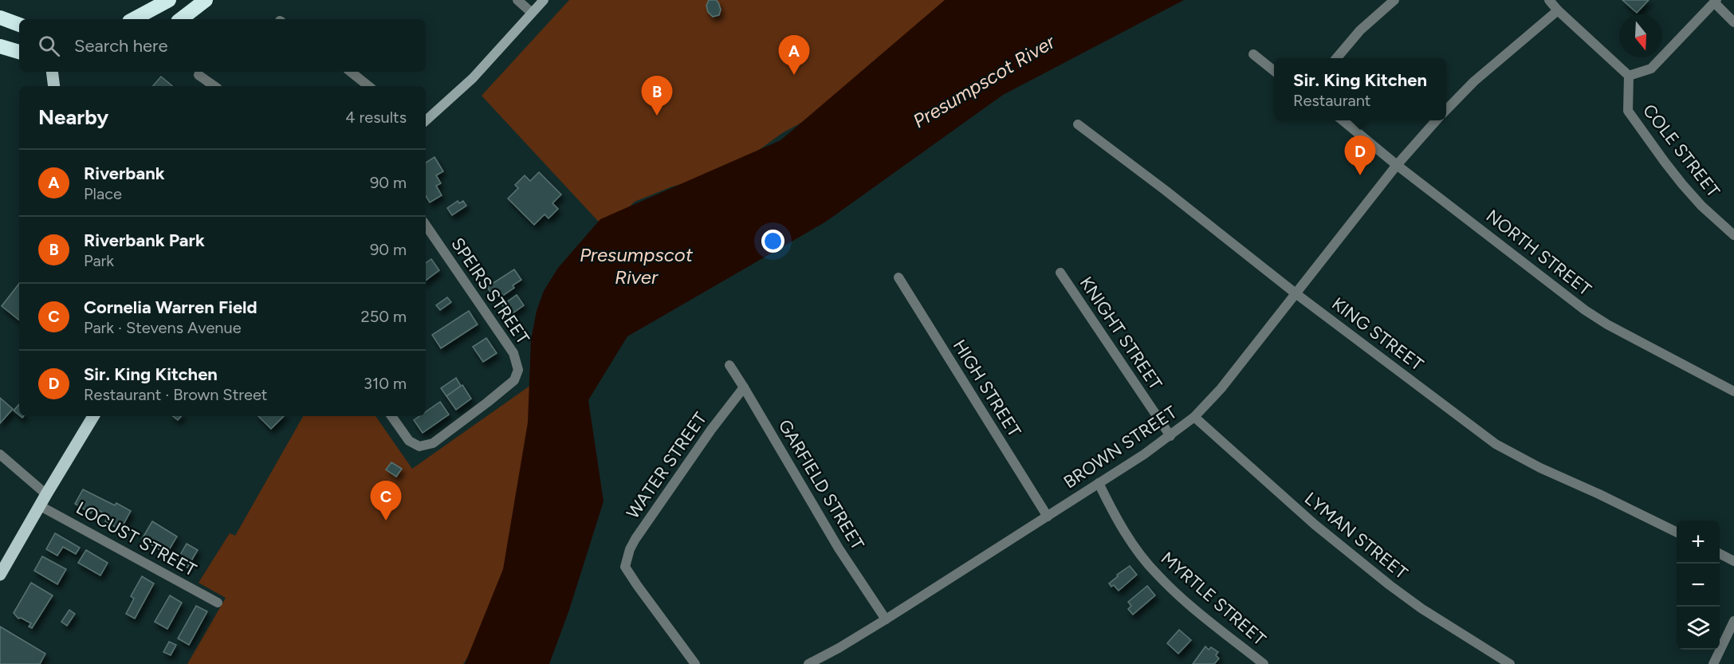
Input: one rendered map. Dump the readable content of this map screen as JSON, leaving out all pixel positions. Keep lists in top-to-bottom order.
{
  "streets": {
    "street": [
      "COLE STREET",
      "NORTH STREET",
      "SPEIRS STREET",
      "KNIGHT STREET",
      "KING STREET",
      "HIGH STREET",
      "BROWN STREET",
      "WATER STREET",
      "GARFIELD STREET",
      "LYMAN STREET",
      "LOCUST STREET",
      "MYRTLE STREET"
    ]
  },
  "crossings": [
    ["NORTH STREET", "BROWN STREET"],
    ["KNIGHT STREET", "BROWN STREET"],
    ["KING STREET", "BROWN STREET"],
    ["HIGH STREET", "BROWN STREET"],
    ["BROWN STREET", "GARFIELD STREET"],
    ["BROWN STREET", "LYMAN STREET"],
    ["BROWN STREET", "MYRTLE STREET"],
    ["WATER STREET", "GARFIELD STREET"]
  ],
  "water": ["Presumpscot River"],
  "north": "bottom",
  "page": {
    "search": "Search here",
    "pins": [
      "A",
      "B",
      "D",
      "C"
    ],
    "popup": ["Sir. King Kitchen", "Restaurant"],
    "heading": ["Nearby", "4 results"],
    "list": [
      {
        "mark": "A",
        "name": "Riverbank",
        "note": "Place",
        "value": "90 m"
      },
      {
        "mark": "B",
        "name": "Riverbank Park",
        "note": "Park",
        "value": "90 m"
      },
      {
        "mark": "C",
        "name": "Cornelia Warren Field",
        "note": "Park · Stevens Avenue",
        "value": "250 m"
      },
      {
        "mark": "D",
        "name": "Sir. King Kitchen",
        "note": "Restaurant · Brown Street",
        "value": "310 m"
      }
    ],
    "map_buttons": ["+", "−"]
  }
}
